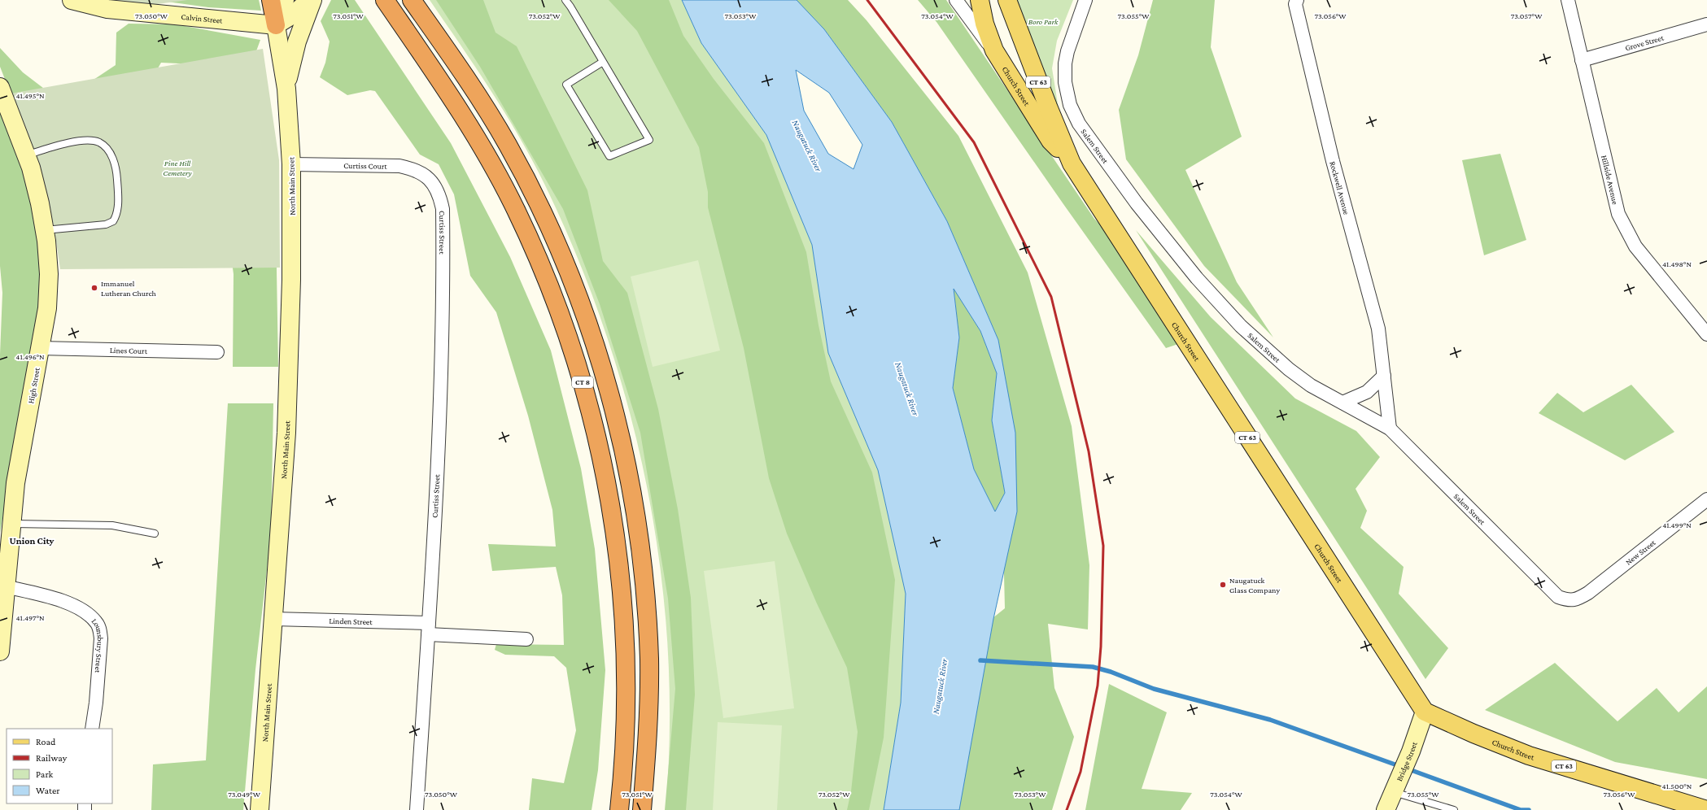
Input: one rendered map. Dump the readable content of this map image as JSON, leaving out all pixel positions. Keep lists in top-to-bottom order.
{
  "streets": {
    "highway": ["CT 8"],
    "main road": [
      "Calvin Street",
      "CT 63",
      "Church Street",
      "North Main Street",
      "High Street",
      "Bridge Street"
    ],
    "street": [
      "Grove Street",
      "Salem Street",
      "Curtiss Court",
      "Hillside Avenue",
      "Rockwell Avenue",
      "Curtiss Street",
      "Lines Court",
      "New Street",
      "Linden Street",
      "Lounsbury Street"
    ]
  },
  "crossings": [
    ["Calvin Street", "North Main Street"],
    ["Grove Street", "Hillside Avenue"],
    ["Church Street", "Bridge Street"],
    ["Salem Street", "Rockwell Avenue"],
    ["Salem Street", "New Street"],
    ["Curtiss Court", "North Main Street"],
    ["Curtiss Court", "Curtiss Street"],
    ["North Main Street", "Linden Street"],
    ["Curtiss Street", "Linden Street"],
    ["Lines Court", "High Street"],
    ["High Street", "Lounsbury Street"]
  ],
  "districts": ["Union City"],
  "water": ["Naugatuck River"],
  "parks": ["Boro Park", "Pine Hill Cemetery"],
  "places": ["Immanuel Lutheran Church", "Naugatuck Glass Company"],
  "legend": [
    "Road",
    "Railway",
    "Park",
    "Water"
  ],
  "coordinates": [
    "73.055°W",
    "73.057°W",
    "73.050°W",
    "73.051°W",
    "73.052°W",
    "73.053°W",
    "73.054°W",
    "73.056°W",
    "41.495°N",
    "41.498°N",
    "41.496°N",
    "41.499°N",
    "41.497°N",
    "41.500°N",
    "73.049°W"
  ]
}
